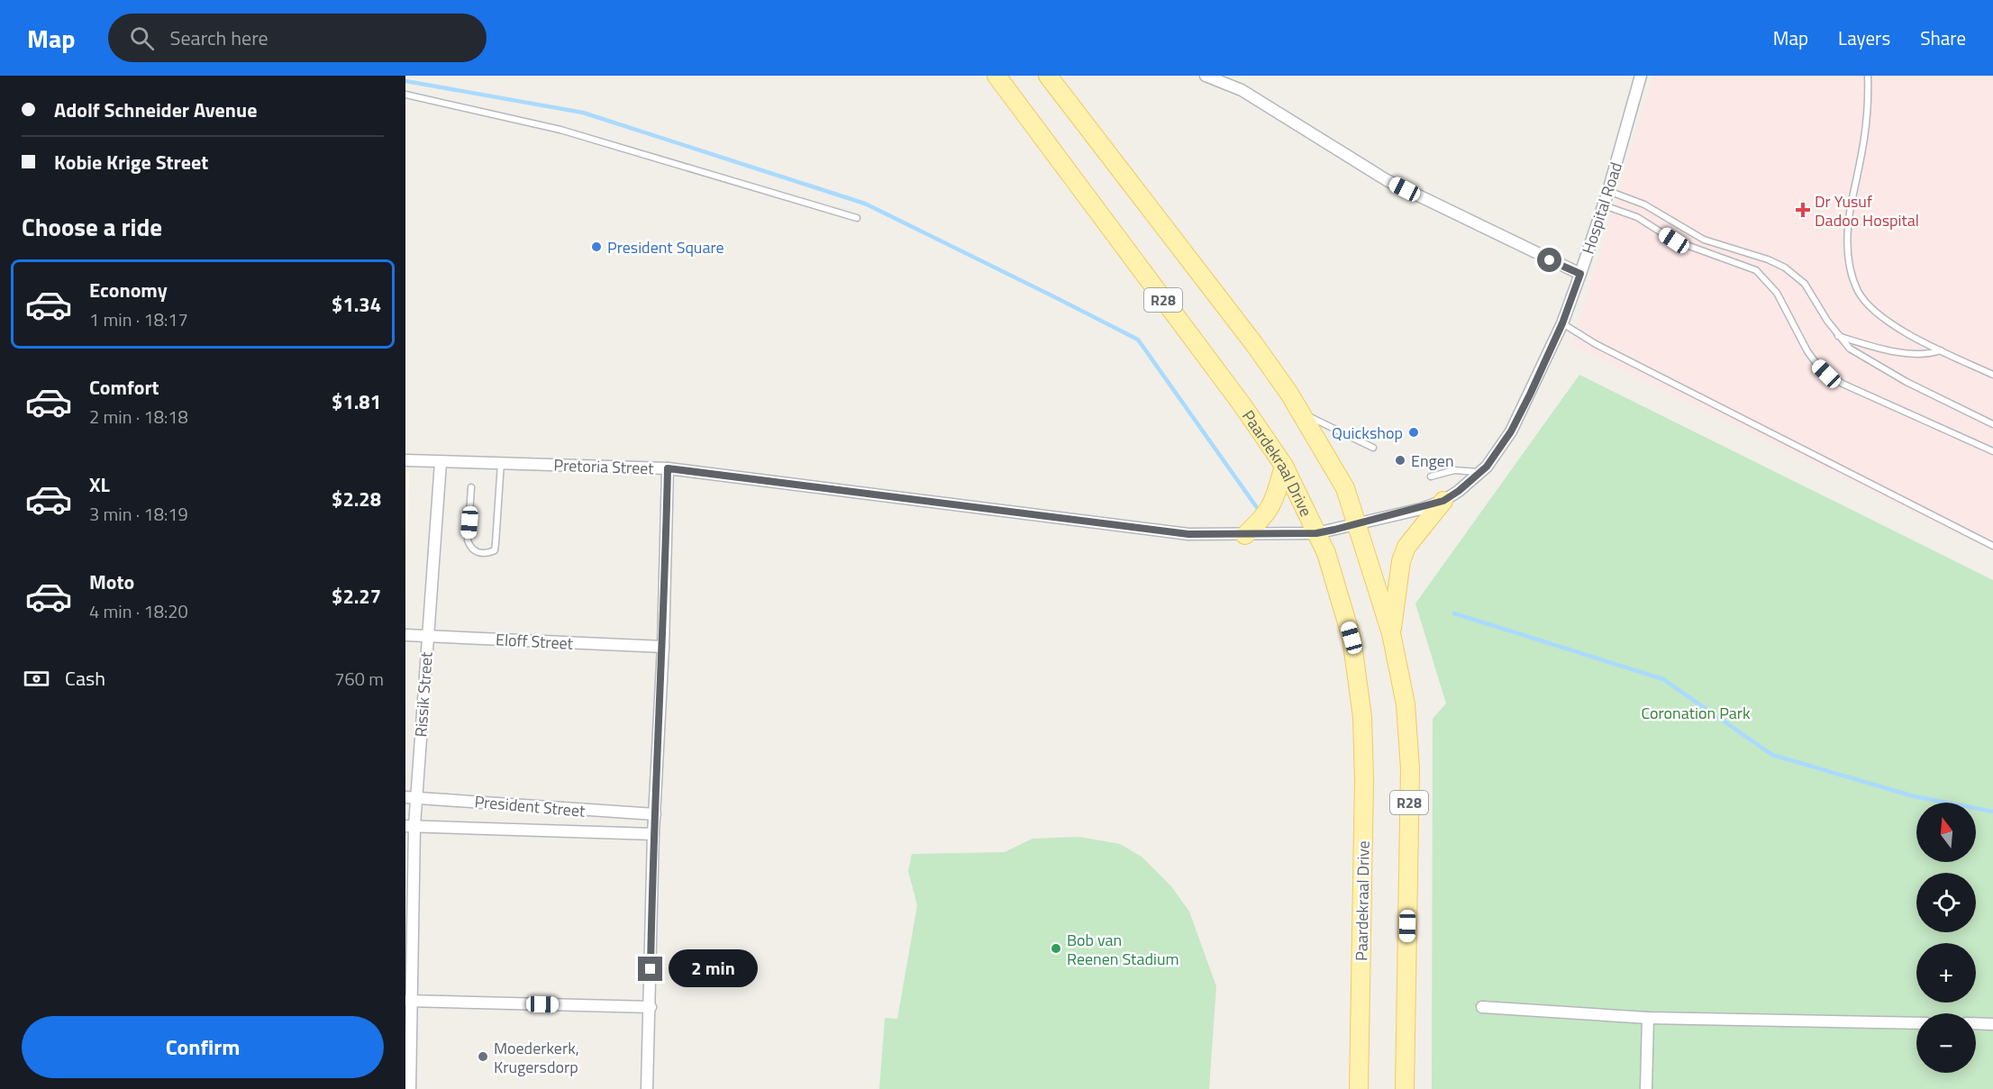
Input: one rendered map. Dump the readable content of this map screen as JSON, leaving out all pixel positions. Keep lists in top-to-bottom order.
{
  "streets": {
    "main road": ["R28", "Paardekraal Drive"],
    "street": [
      "Hospital Road",
      "Pretoria Street",
      "Eloff Street",
      "Rissik Street",
      "President Street"
    ]
  },
  "crossings": [
    ["Hospital Road", "R28"],
    ["Hospital Road", "Paardekraal Drive"],
    ["Hospital Road", "Pretoria Street"],
    ["Paardekraal Drive", "Pretoria Street"],
    ["Pretoria Street", "Rissik Street"],
    ["Eloff Street", "Rissik Street"],
    ["Rissik Street", "President Street"]
  ],
  "parks": ["Coronation Park"],
  "places": {
    "health": ["Dr Yusuf Dadoo Hospital"],
    "other": [
      "President Square",
      "Quickshop",
      "Engen",
      "Bob van Reenen Stadium",
      "Moederkerk, Krugersdorp"
    ]
  },
  "north": "top",
  "page": {
    "header": "Map",
    "search": "Search here",
    "nav": ["Map", "Layers", "Share"],
    "banner": ["Adolf Schneider Avenue", "Kobie Krige Street"],
    "heading": "Choose a ride",
    "list": [
      {
        "name": "Economy",
        "note": "1 min · 18:17",
        "value": "$1.34"
      },
      {
        "name": "Comfort",
        "note": "2 min · 18:18",
        "value": "$1.81"
      },
      {
        "name": "XL",
        "note": "3 min · 18:19",
        "value": "$2.28"
      },
      {
        "name": "Moto",
        "note": "4 min · 18:20",
        "value": "$2.27"
      }
    ],
    "pay": ["Cash", "760 m"],
    "map_buttons": ["+", "−"],
    "bubble": "2 min",
    "buttons": "Confirm"
  }
}
